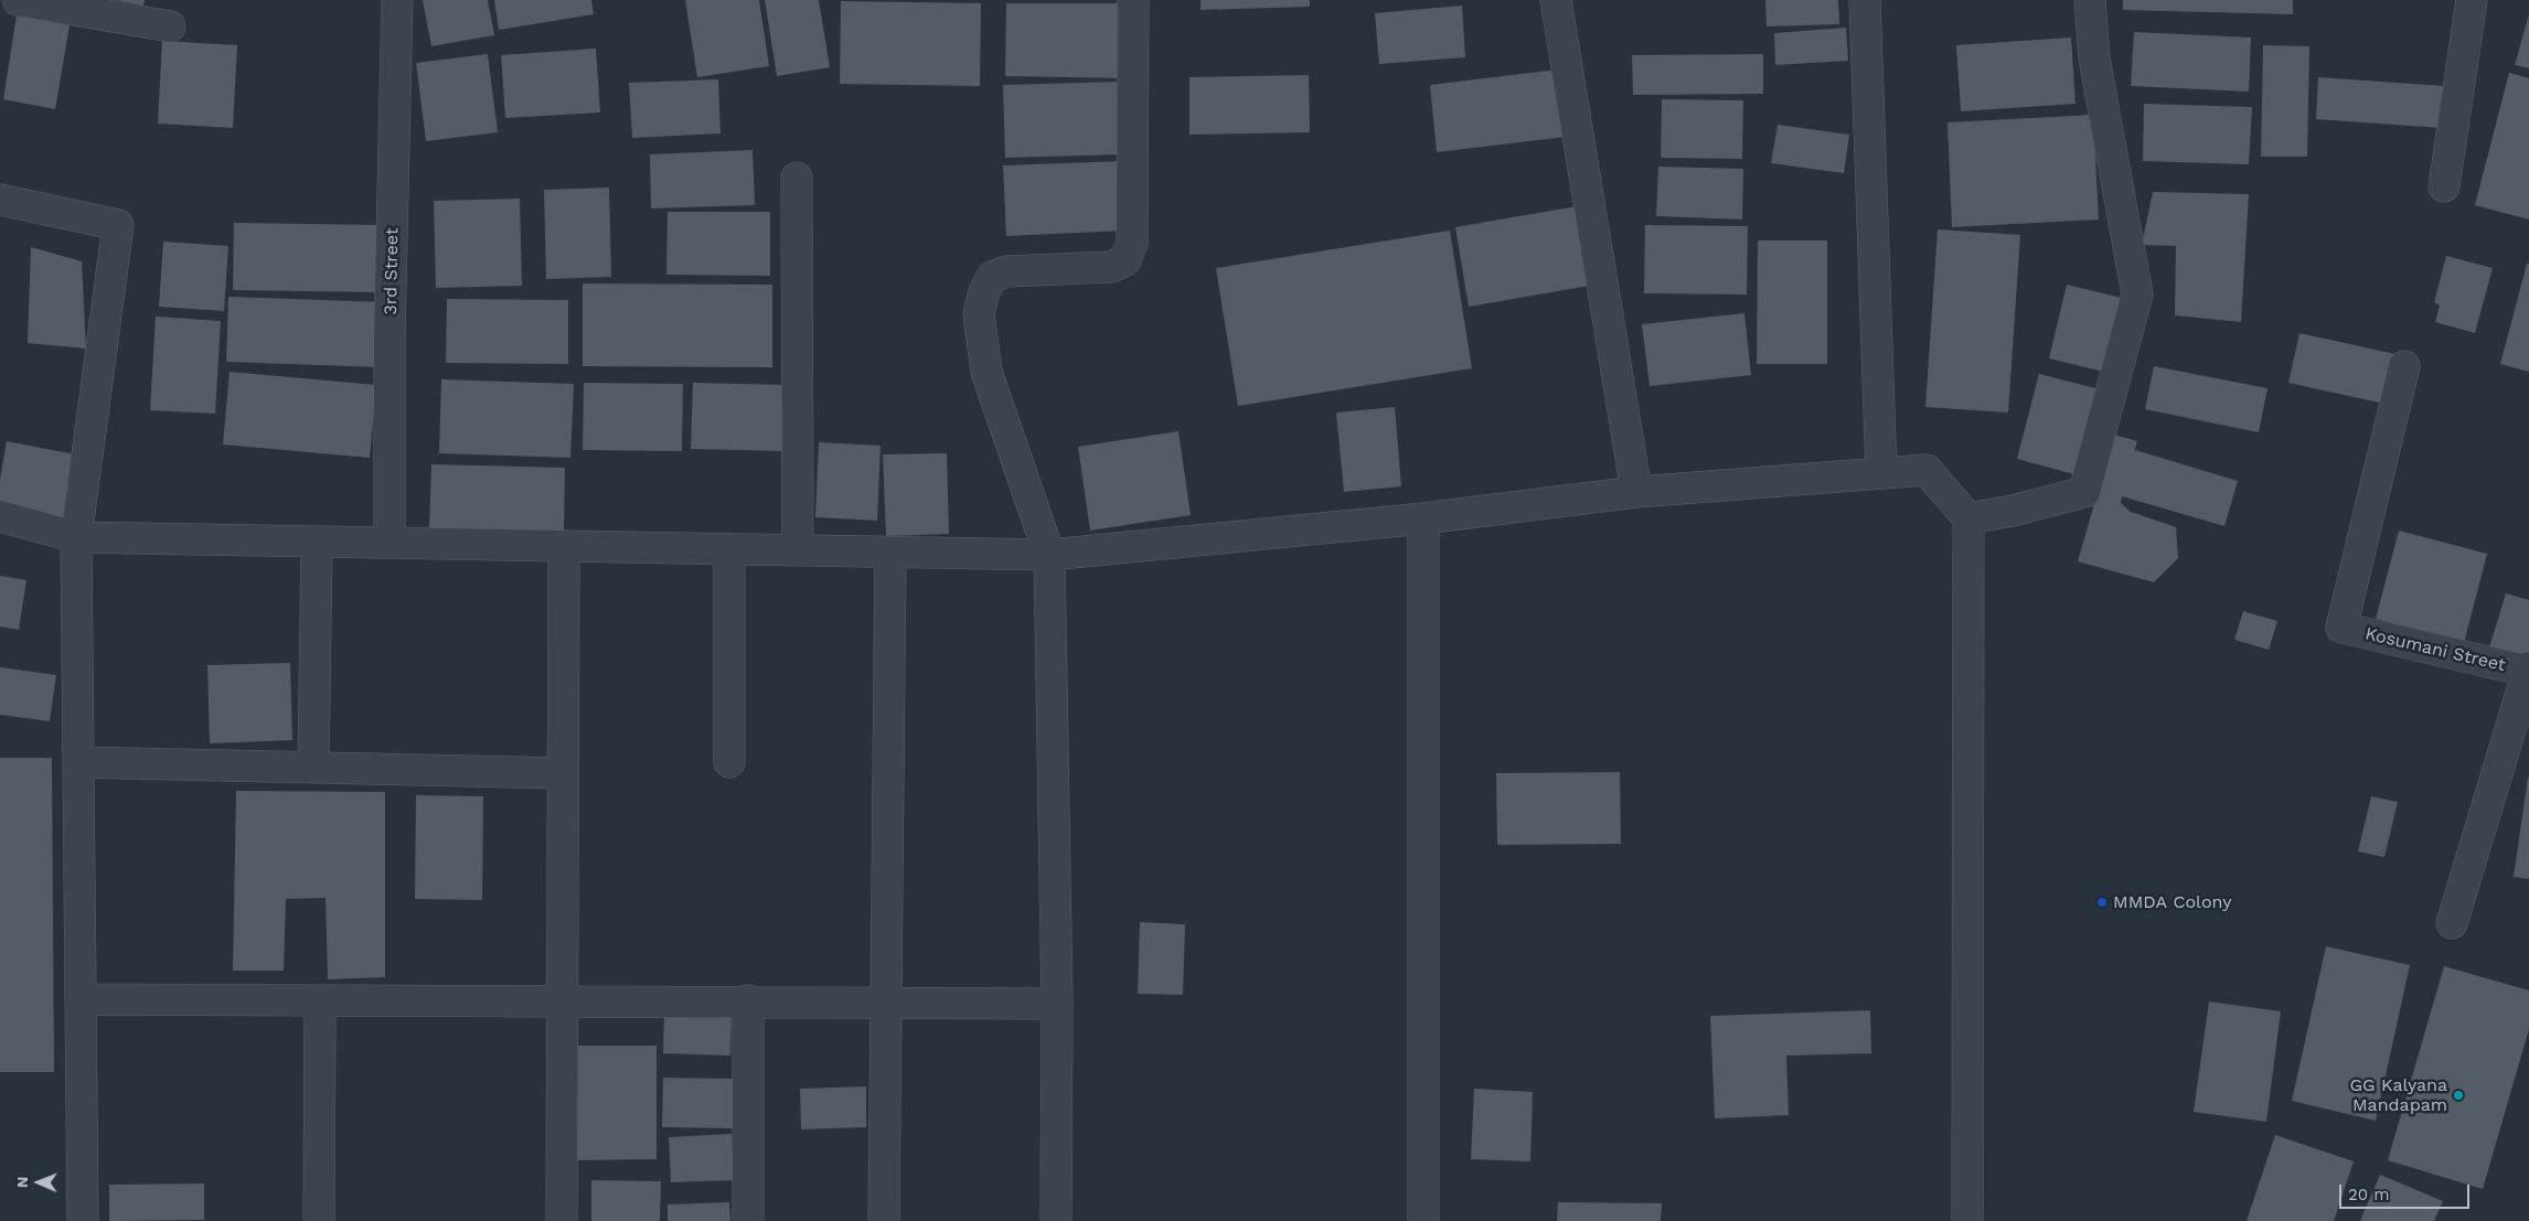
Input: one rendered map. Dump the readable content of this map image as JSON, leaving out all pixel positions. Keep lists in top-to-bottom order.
{
  "streets": {
    "street": ["3rd Street", "Kosumani Street"]
  },
  "places": ["MMDA Colony", "GG Kalyana Mandapam"],
  "scale_bar": "20 m",
  "north": "left"
}
